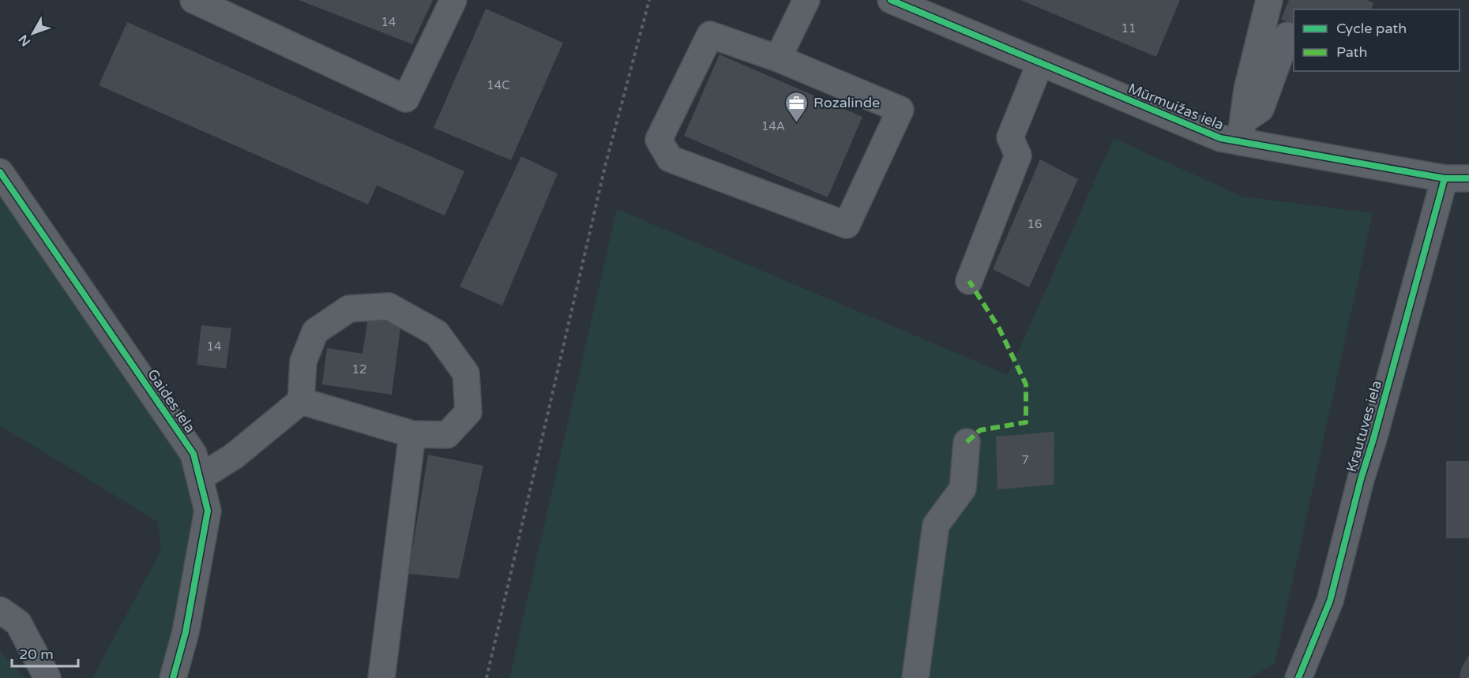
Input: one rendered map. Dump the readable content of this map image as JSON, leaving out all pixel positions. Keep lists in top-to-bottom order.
{
  "streets": {
    "street": ["Mūrmuižas iela", "Gaides iela", "Krautuves iela"]
  },
  "crossings": [
    ["Mūrmuižas iela", "Krautuves iela"]
  ],
  "places": {
    "office": ["Rozalinde"]
  },
  "house_numbers": [
    "14",
    "11",
    "14C",
    "14A",
    "16",
    "14",
    "12",
    "7"
  ],
  "legend": ["Cycle path", "Path"],
  "scale_bar": "20 m",
  "north": "bottom left"
}
